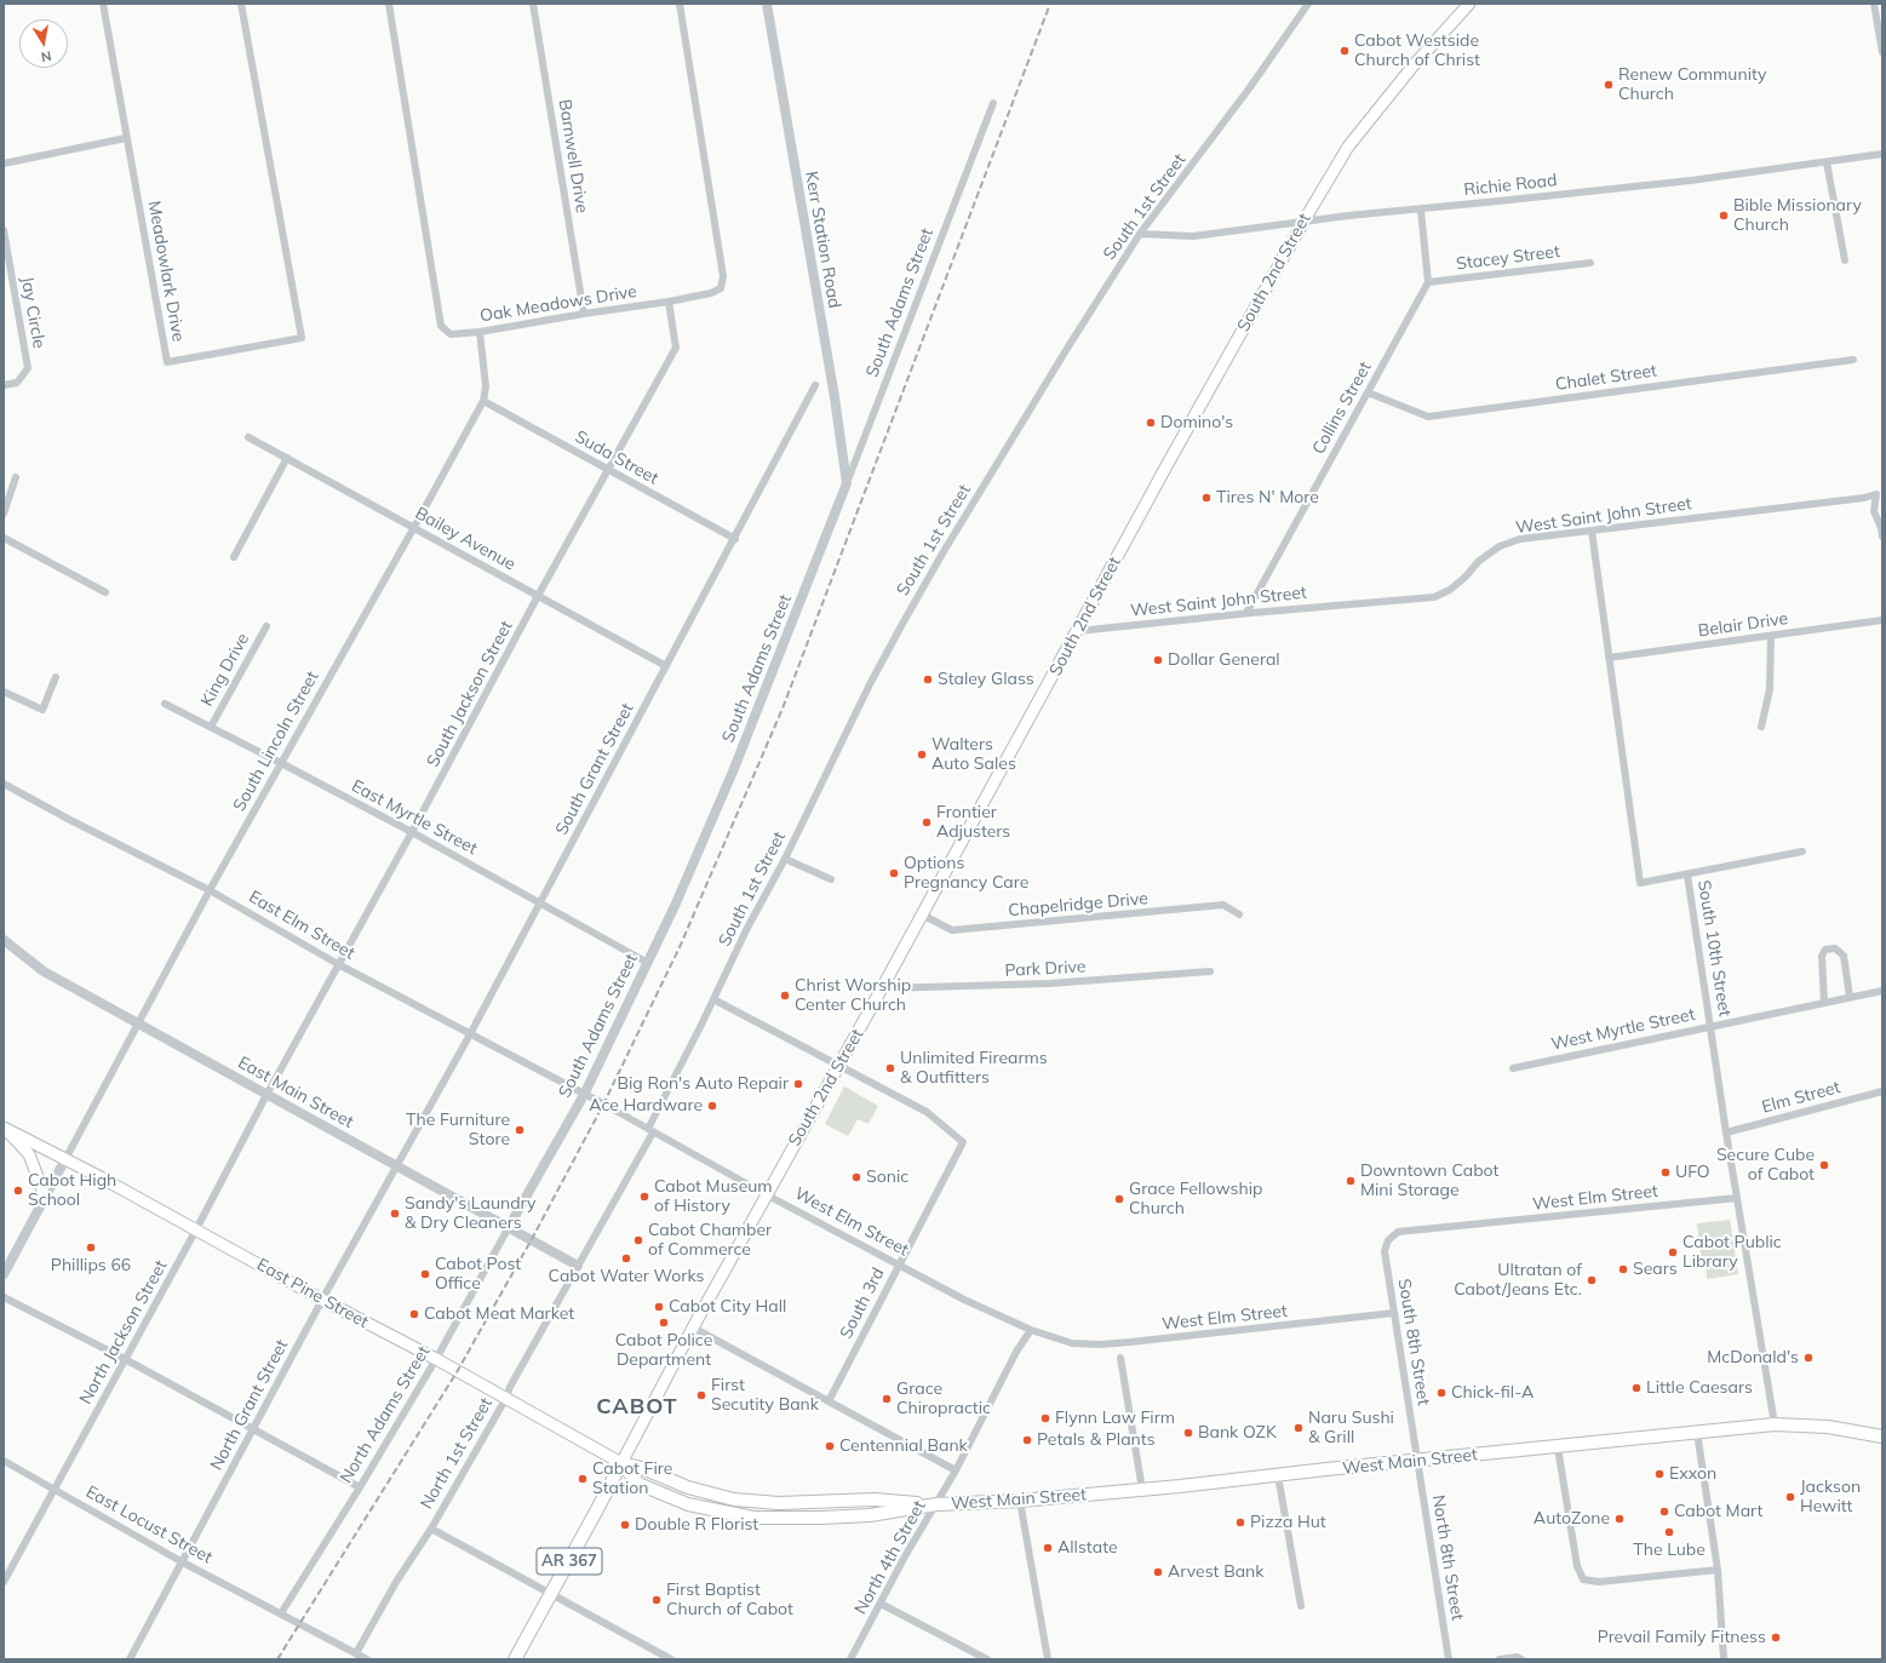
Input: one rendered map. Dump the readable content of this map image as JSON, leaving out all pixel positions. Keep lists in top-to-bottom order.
{
  "streets": {
    "main road": [
      "South 2nd Street",
      "East Pine Street",
      "West Main Street",
      "AR 367"
    ],
    "street": [
      "Barnwell Drive",
      "Richie Road",
      "South 1st Street",
      "Kerr Station Road",
      "Stacey Street",
      "Meadowlark Drive",
      "South Adams Street",
      "Oak Meadows Drive",
      "Jay Circle",
      "Chalet Street",
      "Collins Street",
      "Suda Street",
      "West Saint John Street",
      "Bailey Avenue",
      "Belair Drive",
      "King Drive",
      "South Jackson Street",
      "South Lincoln Street",
      "South Grant Street",
      "East Myrtle Street",
      "Chapelridge Drive",
      "East Elm Street",
      "South 10th Street",
      "Park Drive",
      "West Myrtle Street",
      "East Main Street",
      "Elm Street",
      "West Elm Street",
      "South 3rd",
      "North Jackson Street",
      "South 8th Street",
      "North Grant Street",
      "North Adams Street",
      "North 1st Street",
      "East Locust Street",
      "North 4th Street",
      "North 8th Street"
    ]
  },
  "crossings": [
    ["Barnwell Drive", "Oak Meadows Drive"],
    ["Richie Road", "South 1st Street"],
    ["Richie Road", "South 2nd Street"],
    ["South 1st Street", "East Main Street"],
    ["South 1st Street", "West Elm Street"],
    ["South 1st Street", "North 1st Street"],
    ["Kerr Station Road", "South Adams Street"],
    ["Stacey Street", "Collins Street"],
    ["South 2nd Street", "West Saint John Street"],
    ["South 2nd Street", "Chapelridge Drive"],
    ["South 2nd Street", "Park Drive"],
    ["South 2nd Street", "West Elm Street"],
    ["South 2nd Street", "South 3rd"],
    ["South 2nd Street", "West Main Street"],
    ["South 2nd Street", "AR 367"],
    ["South Adams Street", "East Myrtle Street"],
    ["South Adams Street", "East Elm Street"],
    ["South Adams Street", "East Main Street"],
    ["South Adams Street", "West Elm Street"],
    ["South Adams Street", "North Adams Street"],
    ["Oak Meadows Drive", "South Jackson Street"],
    ["Oak Meadows Drive", "South Lincoln Street"],
    ["Chalet Street", "Collins Street"],
    ["Collins Street", "West Saint John Street"],
    ["Suda Street", "South Jackson Street"],
    ["Suda Street", "South Lincoln Street"],
    ["Suda Street", "South Grant Street"],
    ["West Saint John Street", "South 10th Street"],
    ["Bailey Avenue", "South Jackson Street"],
    ["Bailey Avenue", "South Lincoln Street"],
    ["Bailey Avenue", "South Grant Street"],
    ["Belair Drive", "South 10th Street"],
    ["King Drive", "East Myrtle Street"],
    ["South Jackson Street", "East Myrtle Street"],
    ["South Jackson Street", "East Elm Street"],
    ["South Jackson Street", "East Main Street"],
    ["South Jackson Street", "North Jackson Street"],
    ["South Lincoln Street", "East Myrtle Street"],
    ["South Lincoln Street", "East Elm Street"],
    ["South Lincoln Street", "East Main Street"],
    ["South Lincoln Street", "East Pine Street"],
    ["South Grant Street", "East Myrtle Street"],
    ["South Grant Street", "East Elm Street"],
    ["South Grant Street", "East Main Street"],
    ["South Grant Street", "North Grant Street"],
    ["East Elm Street", "West Elm Street"],
    ["South 10th Street", "West Myrtle Street"],
    ["South 10th Street", "Elm Street"],
    ["South 10th Street", "West Elm Street"],
    ["South 10th Street", "West Main Street"],
    ["East Main Street", "North Jackson Street"],
    ["East Main Street", "North Grant Street"],
    ["East Main Street", "North Adams Street"],
    ["East Main Street", "North 1st Street"],
    ["West Elm Street", "South 3rd"],
    ["West Elm Street", "South 8th Street"],
    ["West Elm Street", "North 4th Street"],
    ["East Pine Street", "North Jackson Street"],
    ["East Pine Street", "North Grant Street"],
    ["East Pine Street", "North Adams Street"],
    ["East Pine Street", "North 1st Street"],
    ["East Pine Street", "West Main Street"],
    ["East Pine Street", "AR 367"],
    ["South 3rd", "West Main Street"],
    ["North Jackson Street", "East Locust Street"],
    ["South 8th Street", "West Main Street"],
    ["South 8th Street", "North 8th Street"],
    ["North Grant Street", "East Locust Street"],
    ["North Adams Street", "East Locust Street"],
    ["North 1st Street", "East Locust Street"],
    ["West Main Street", "North 4th Street"],
    ["West Main Street", "North 8th Street"],
    ["West Main Street", "AR 367"]
  ],
  "districts": ["CABOT"],
  "places": [
    "Cabot Westside Church of Christ",
    "Renew Community Church",
    "Bible Missionary Church",
    "Domino's",
    "Tires N' More",
    "Dollar General",
    "Staley Glass",
    "Walters Auto Sales",
    "Frontier Adjusters",
    "Options Pregnancy Care",
    "Christ Worship Center Church",
    "Unlimited Firearms & Outfitters",
    "Big Ron's Auto Repair",
    "Ace Hardware",
    "The Furniture Store",
    "Secure Cube of Cabot",
    "UFO",
    "Sonic",
    "Downtown Cabot Mini Storage",
    "Cabot High School",
    "Cabot Museum of History",
    "Grace Fellowship Church",
    "Sandy's Laundry & Dry Cleaners",
    "Cabot Chamber of Commerce",
    "Phillips 66",
    "Cabot Public Library",
    "Cabot Water Works",
    "Sears",
    "Cabot Post Office",
    "Ultratan of Cabot/Jeans Etc.",
    "Cabot City Hall",
    "Cabot Meat Market",
    "Cabot Police Department",
    "McDonald's",
    "Little Caesars",
    "Chick-fil-A",
    "First Secutity Bank",
    "Grace Chiropractic",
    "Flynn Law Firm",
    "Naru Sushi & Grill",
    "Bank OZK",
    "Petals & Plants",
    "Centennial Bank",
    "Exxon",
    "Cabot Fire Station",
    "Jackson Hewitt",
    "Cabot Mart",
    "AutoZone",
    "Pizza Hut",
    "Double R Florist",
    "The Lube",
    "Allstate",
    "Arvest Bank",
    "First Baptist Church of Cabot",
    "Prevail Family Fitness"
  ],
  "north": "bottom"
}
